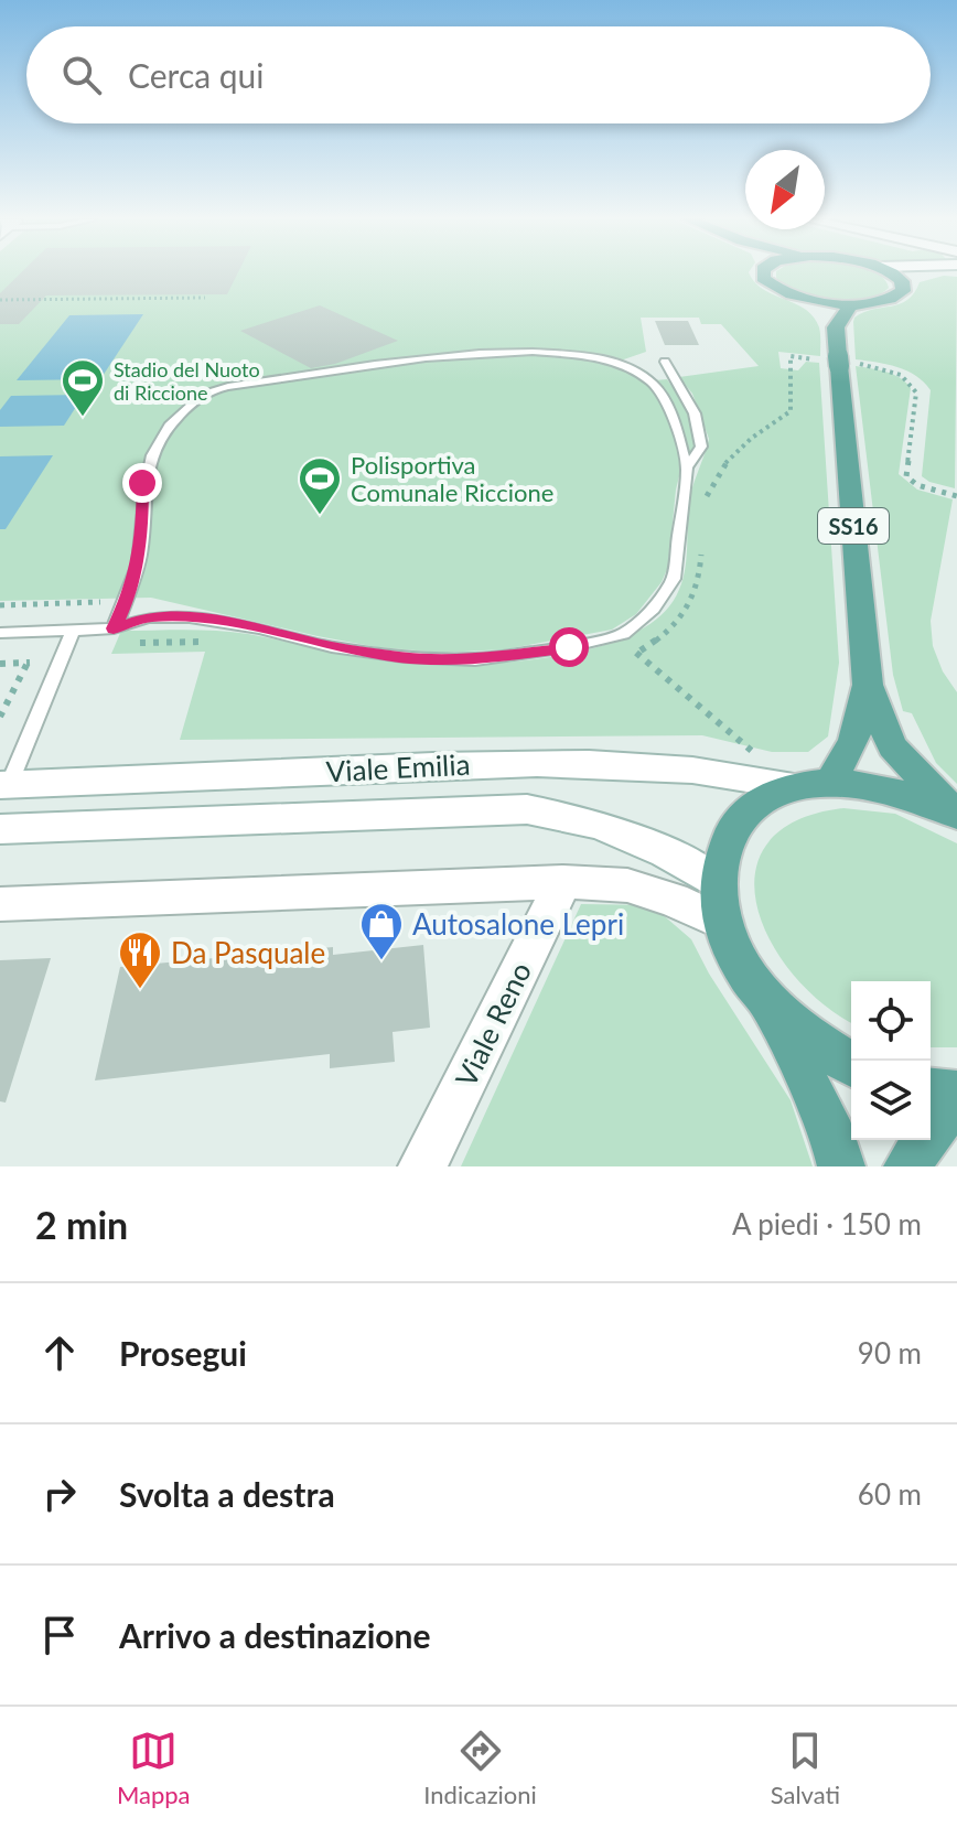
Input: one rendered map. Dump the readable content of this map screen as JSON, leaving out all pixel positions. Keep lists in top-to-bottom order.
{
  "streets": {
    "main road": ["SS16"],
    "street": ["Viale Emilia", "Viale Reno"]
  },
  "crossings": [
    ["SS16", "Viale Emilia"]
  ],
  "places": {
    "sports": ["Stadio del Nuoto di Riccione", "Polisportiva Comunale Riccione"],
    "shop": ["Autosalone Lepri"],
    "restaurant": ["Da Pasquale"]
  },
  "north": "bottom left",
  "page": {
    "search": "Cerca qui",
    "heading": ["2 min", "A piedi · 150 m"],
    "list": [
      ["Prosegui", "90 m"],
      ["Svolta a destra", "60 m"],
      "Arrivo a destinazione"
    ],
    "nav": ["Mappa", "Indicazioni", "Salvati"]
  }
}
